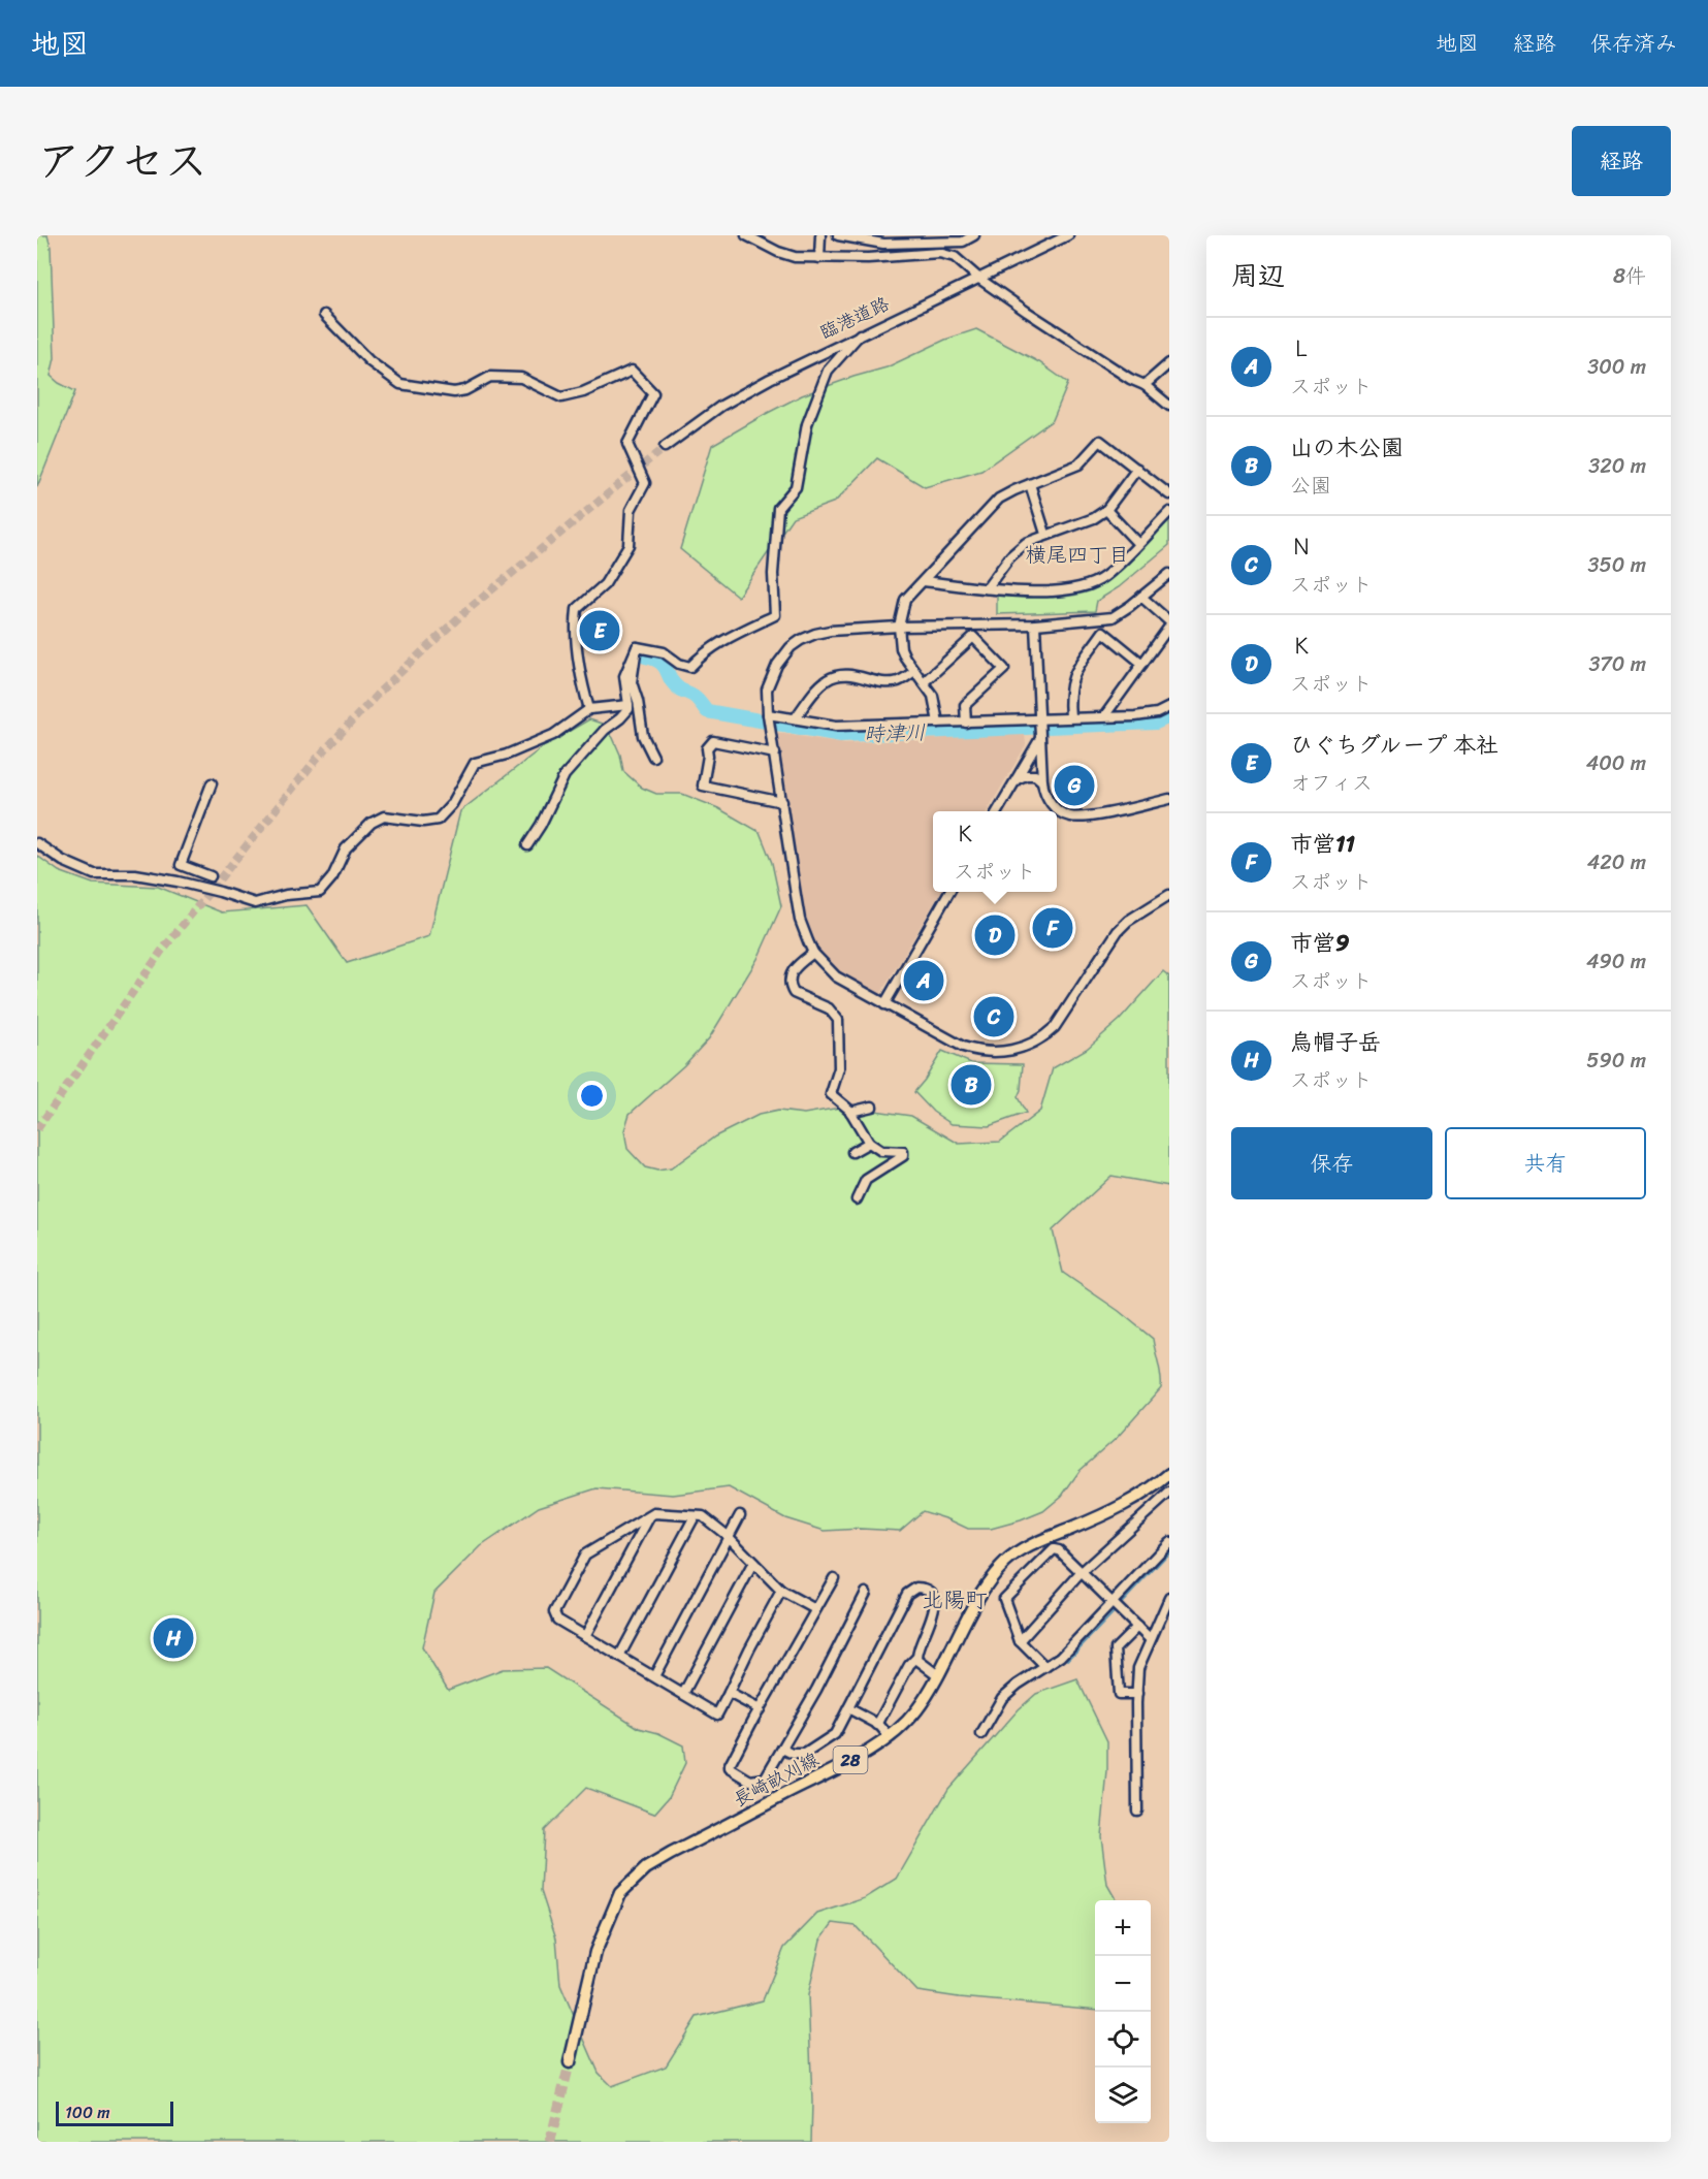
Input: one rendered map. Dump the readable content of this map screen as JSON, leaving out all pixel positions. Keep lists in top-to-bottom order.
{
  "streets": {
    "main road": ["28", "長崎畝刈線"],
    "street": ["臨港道路"]
  },
  "districts": ["横尾四丁目", "北陽町"],
  "water": ["時津川"],
  "scale_bar": "100 m",
  "page": {
    "header": "地図",
    "nav": ["地図", "経路", "保存済み"],
    "title": "アクセス",
    "buttons": [
      "経路",
      ["保存", "共有"]
    ],
    "heading": ["周辺", "8件"],
    "list": [
      {
        "mark": "A",
        "name": "Ｌ",
        "note": "スポット",
        "value": "300 m"
      },
      {
        "mark": "B",
        "name": "山の木公園",
        "note": "公園",
        "value": "320 m"
      },
      {
        "mark": "C",
        "name": "Ｎ",
        "note": "スポット",
        "value": "350 m"
      },
      {
        "mark": "D",
        "name": "Ｋ",
        "note": "スポット",
        "value": "370 m"
      },
      {
        "mark": "E",
        "name": "ひぐちグループ 本社",
        "note": "オフィス",
        "value": "400 m"
      },
      {
        "mark": "F",
        "name": "市営11",
        "note": "スポット",
        "value": "420 m"
      },
      {
        "mark": "G",
        "name": "市営9",
        "note": "スポット",
        "value": "490 m"
      },
      {
        "mark": "H",
        "name": "烏帽子岳",
        "note": "スポット",
        "value": "590 m"
      }
    ],
    "pins": [
      "E",
      "G",
      "F",
      "D",
      "A",
      "C",
      "B",
      "H"
    ],
    "popup": ["Ｋ", "スポット"],
    "map_buttons": ["+", "−"],
    "scale": "100 m"
  }
}
